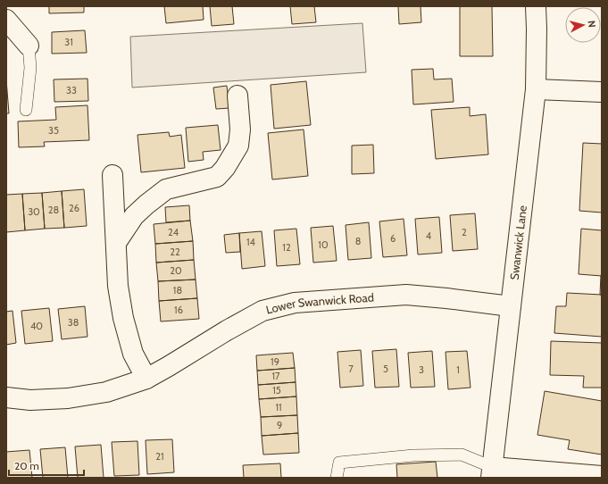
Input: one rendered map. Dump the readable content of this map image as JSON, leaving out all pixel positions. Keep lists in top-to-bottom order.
{
  "streets": {
    "street": ["Swanwick Lane", "Lower Swanwick Road"]
  },
  "crossings": [
    ["Swanwick Lane", "Lower Swanwick Road"]
  ],
  "house_numbers": [
    "31",
    "33",
    "35",
    "26",
    "28",
    "30",
    "24",
    "2",
    "4",
    "6",
    "8",
    "14",
    "10",
    "12",
    "22",
    "20",
    "18",
    "16",
    "38",
    "40",
    "19",
    "7",
    "5",
    "3",
    "1",
    "17",
    "15",
    "11",
    "9",
    "21"
  ],
  "scale_bar": "20 m",
  "north": "right"
}
